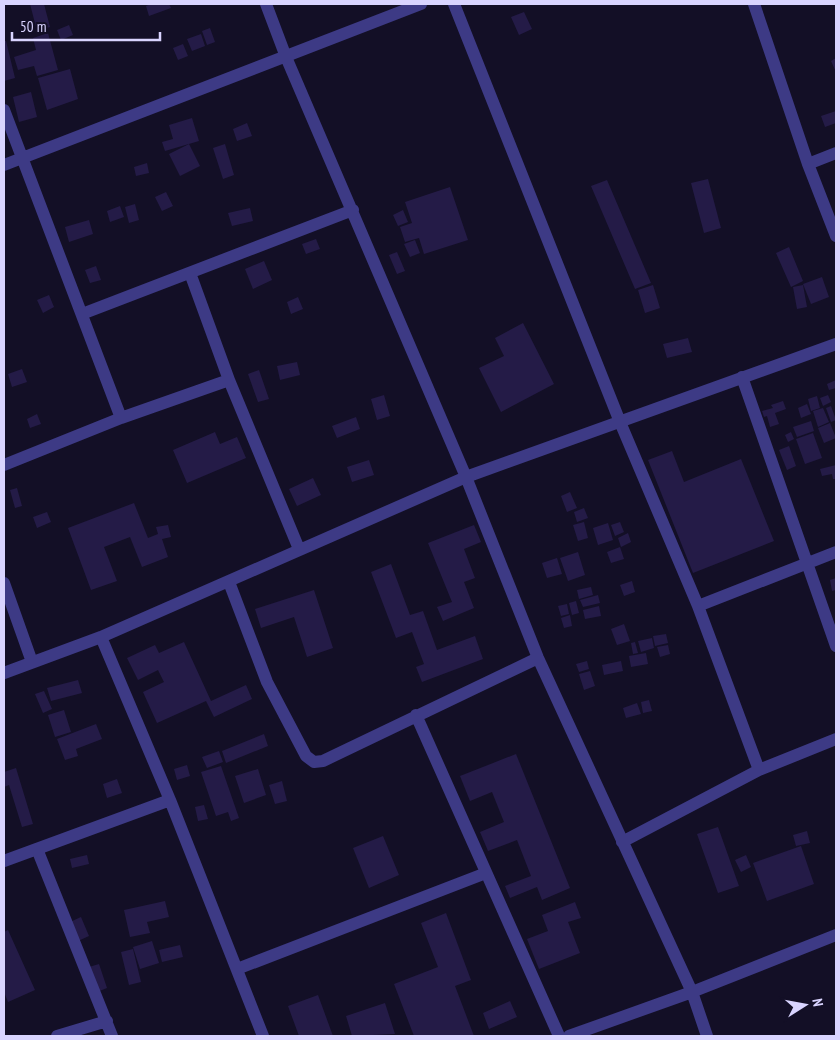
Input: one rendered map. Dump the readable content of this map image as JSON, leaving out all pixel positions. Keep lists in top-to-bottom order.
{
  "scale_bar": "50 m",
  "north": "right"
}
